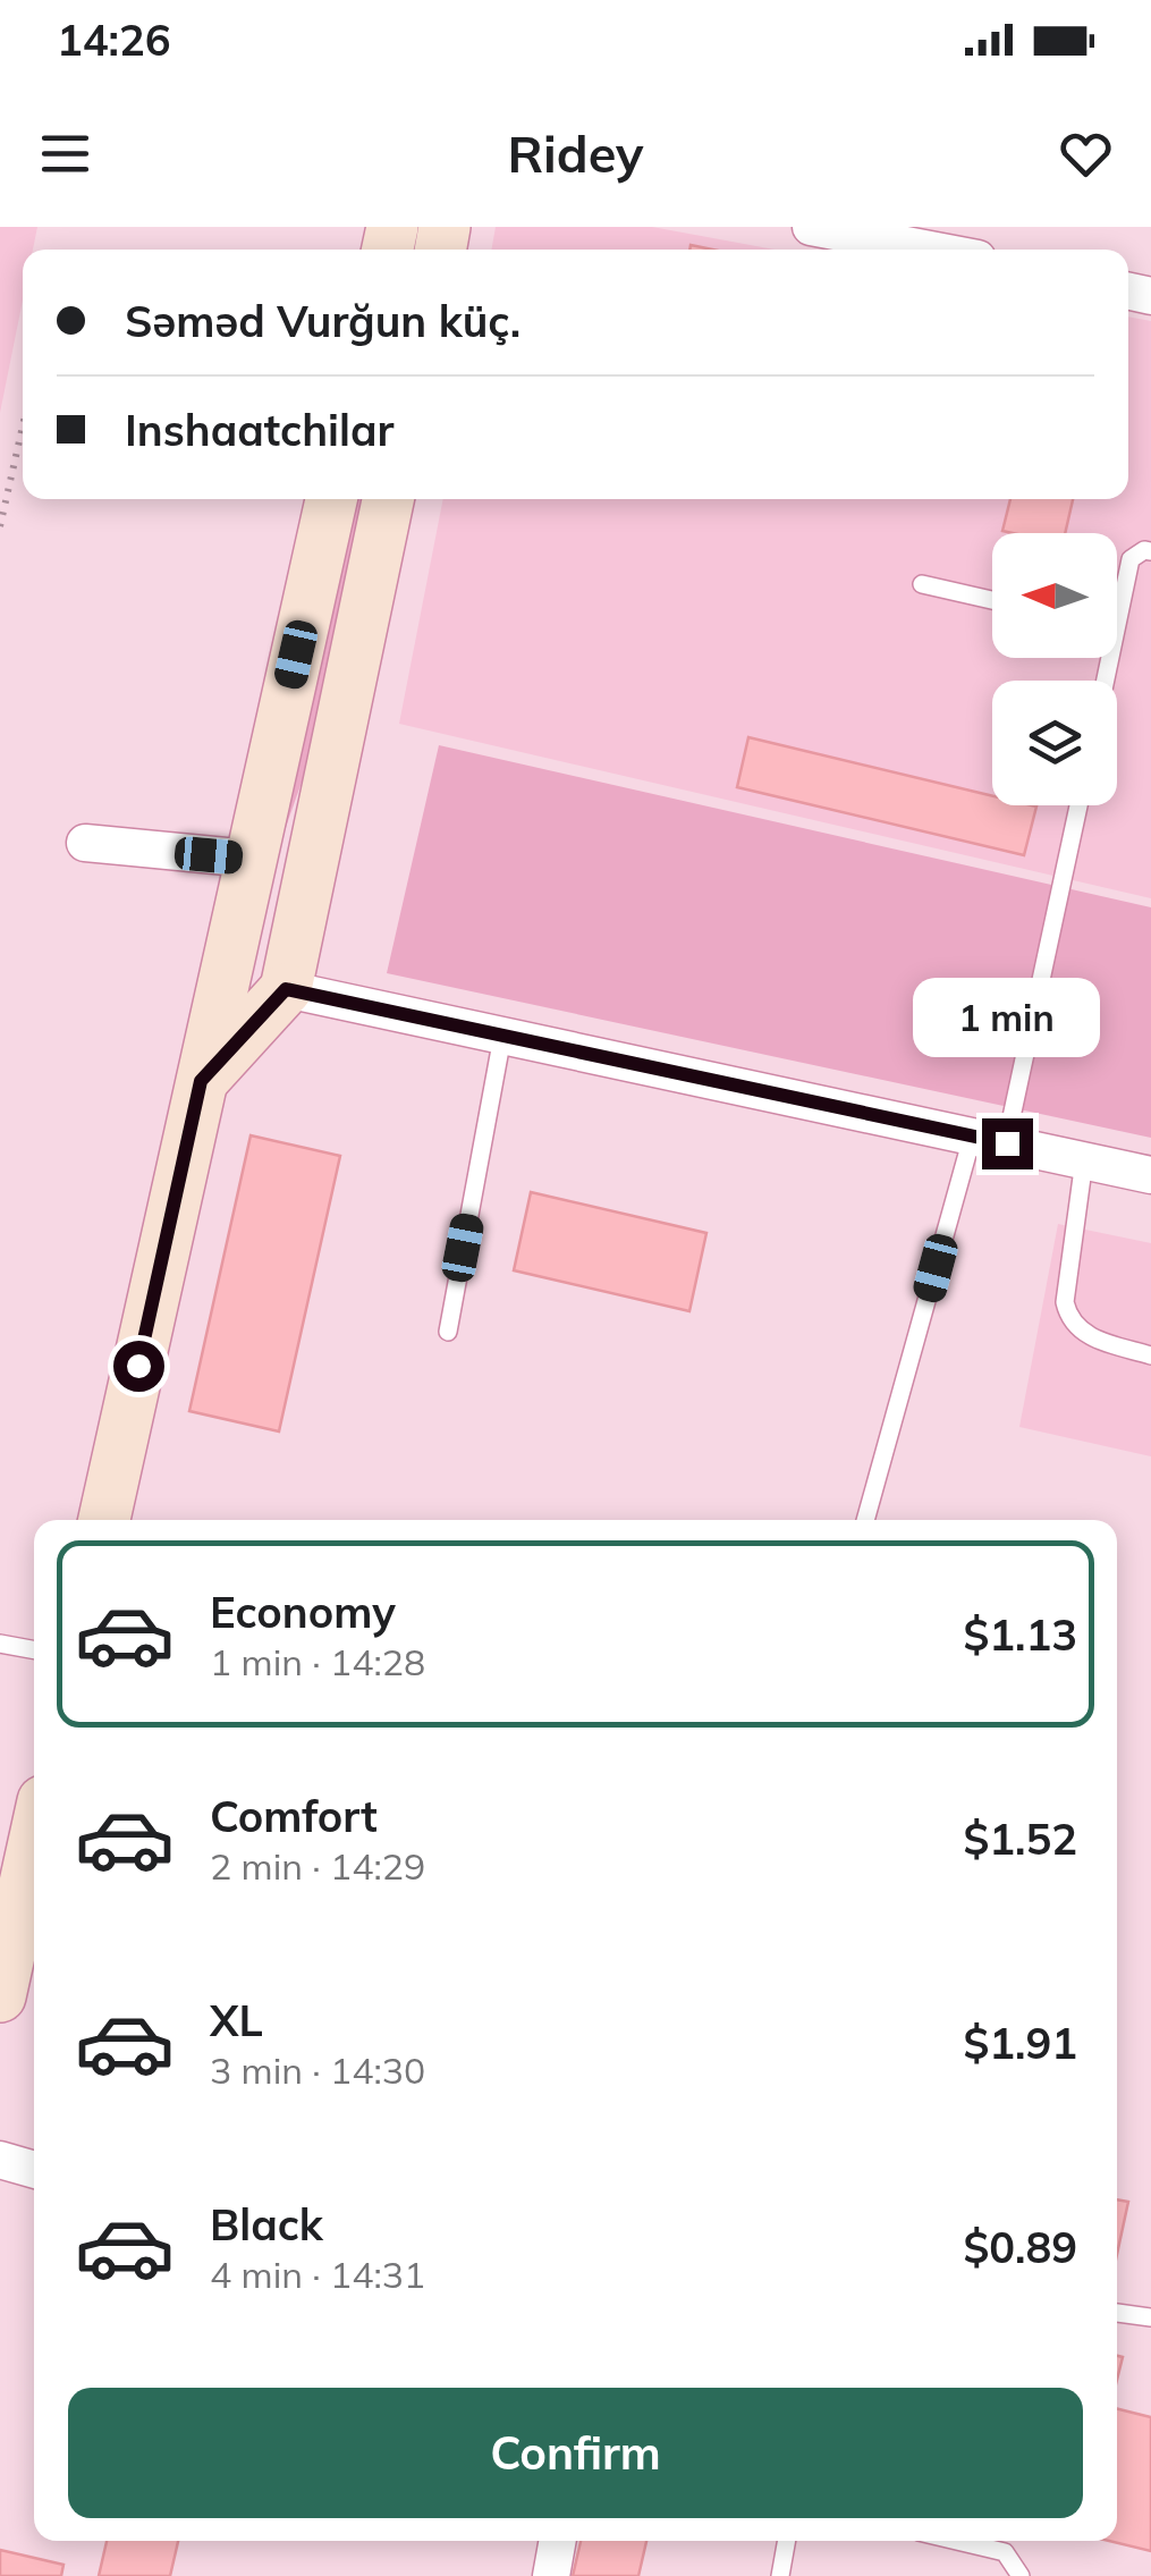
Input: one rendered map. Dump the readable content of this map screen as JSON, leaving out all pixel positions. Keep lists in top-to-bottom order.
{
  "north": "left",
  "page": {
    "status": "14:26",
    "header": "Ridey",
    "banner": ["Səməd Vurğun küç.", "Inshaatchilar"],
    "bubble": "1 min",
    "list": [
      {
        "name": "Economy",
        "note": "1 min · 14:28",
        "value": "$1.13"
      },
      {
        "name": "Comfort",
        "note": "2 min · 14:29",
        "value": "$1.52"
      },
      {
        "name": "XL",
        "note": "3 min · 14:30",
        "value": "$1.91"
      },
      {
        "name": "Black",
        "note": "4 min · 14:31",
        "value": "$0.89"
      }
    ],
    "buttons": "Confirm"
  }
}
